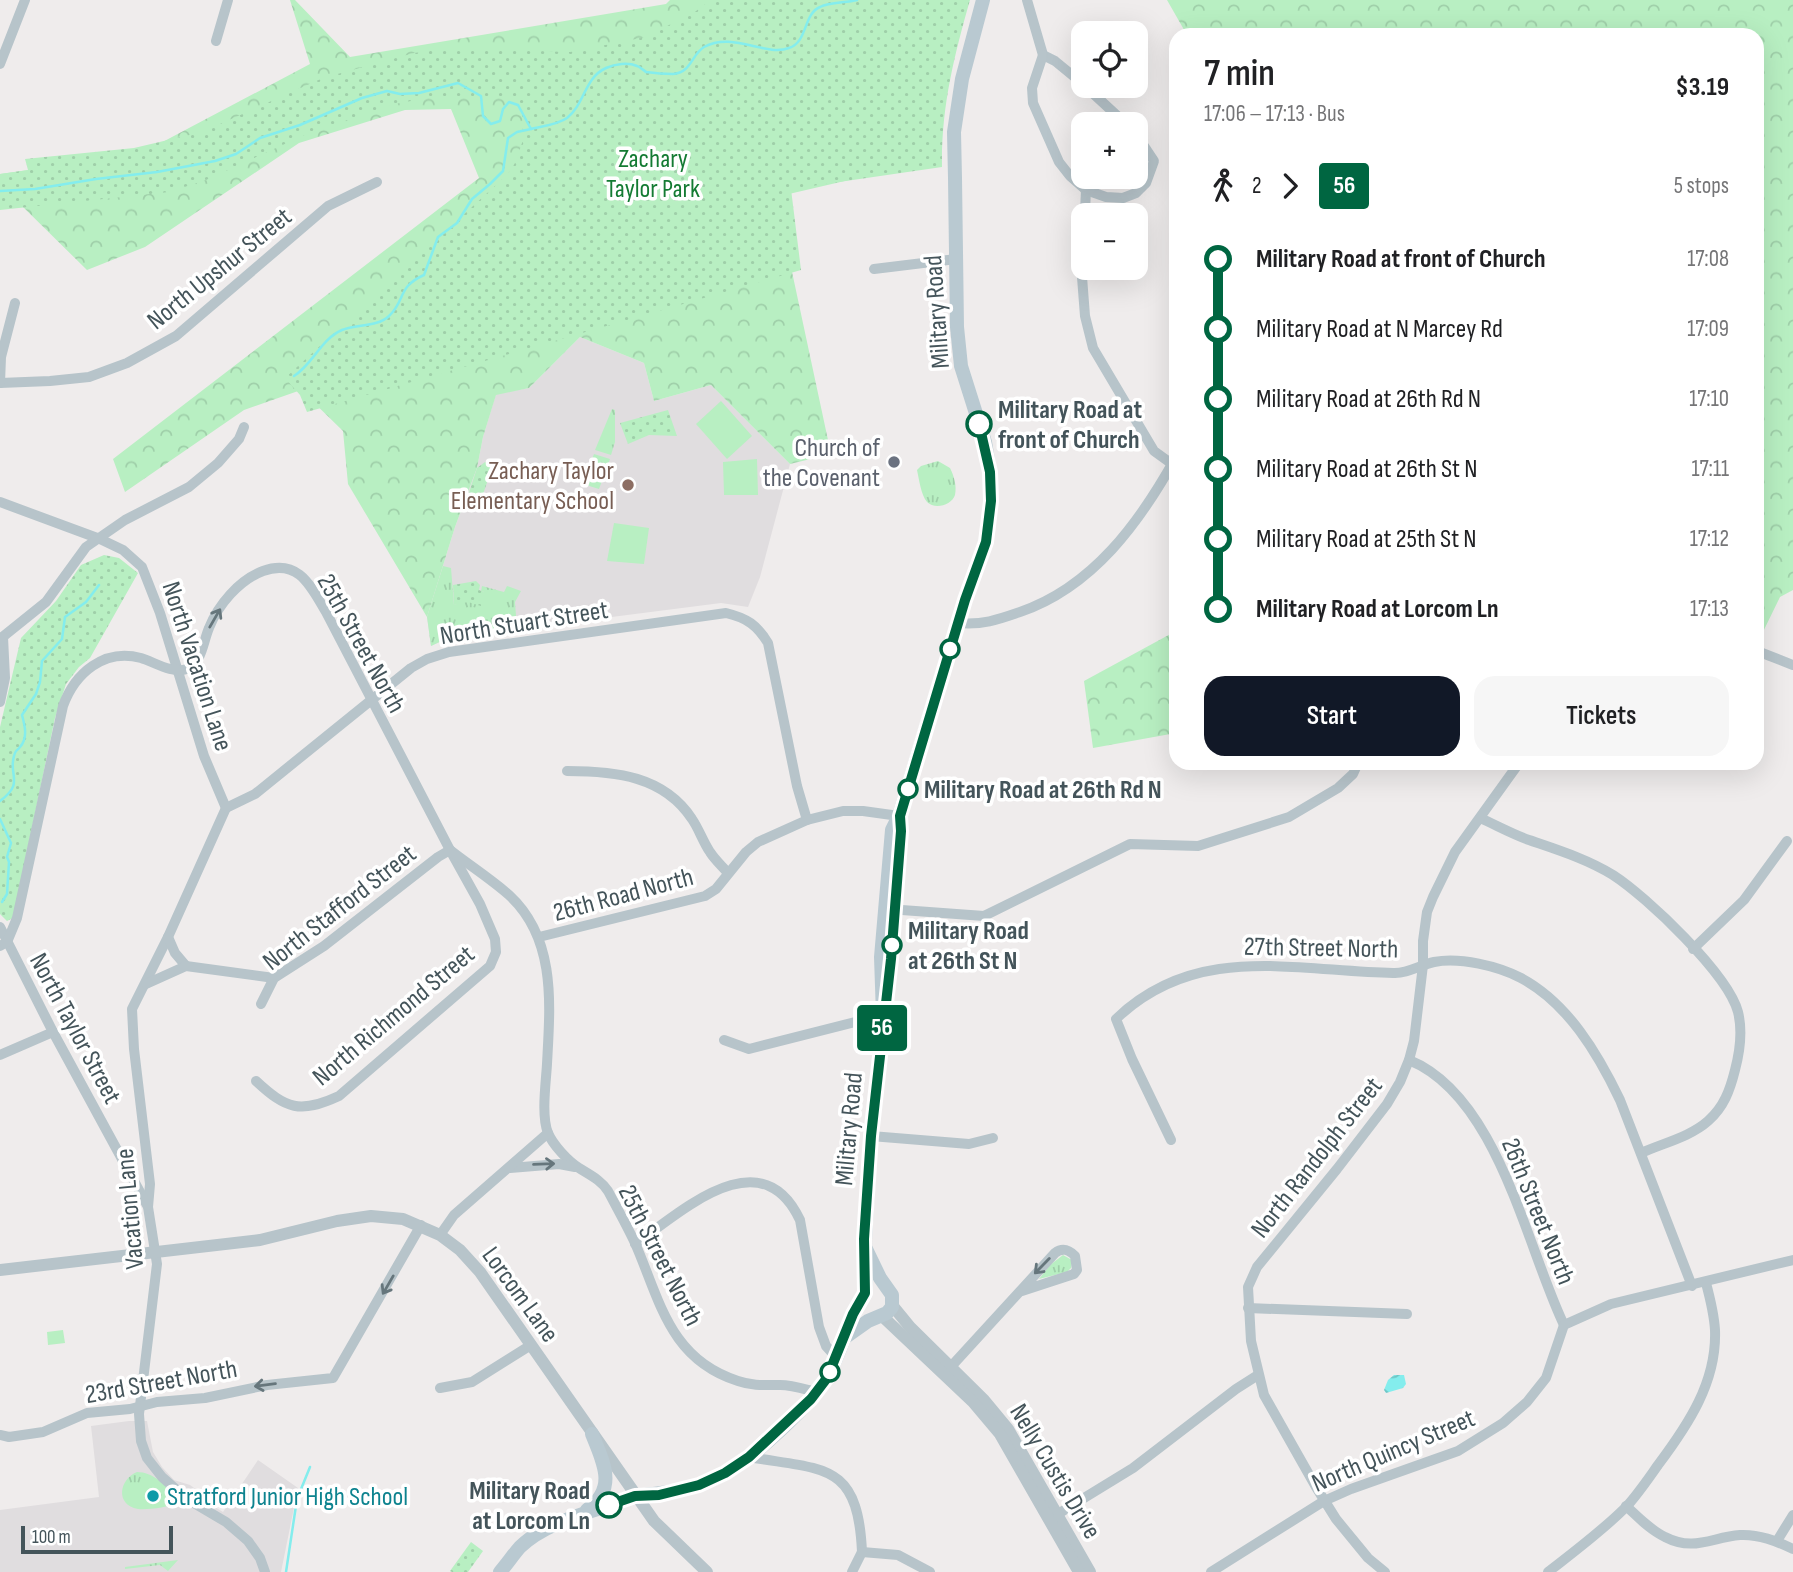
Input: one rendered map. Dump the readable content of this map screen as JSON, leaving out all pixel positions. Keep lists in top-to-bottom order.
{
  "streets": {
    "main road": ["Military Road"],
    "street": [
      "North Upshur Street",
      "North Stuart Street",
      "25th Street North",
      "North Vacation Lane",
      "26th Road North",
      "North Stafford Street",
      "27th Street North",
      "North Richmond Street",
      "North Taylor Street",
      "North Randolph Street",
      "Vacation Lane",
      "26th Street North",
      "Lorcom Lane",
      "23rd Street North",
      "North Quincy Street",
      "Nelly Custis Drive"
    ]
  },
  "crossings": [
    ["Military Road", "25th Street North"],
    ["Military Road", "26th Road North"],
    ["Military Road", "Lorcom Lane"],
    ["Military Road", "Nelly Custis Drive"],
    ["North Stuart Street", "25th Street North"],
    ["North Stuart Street", "North Vacation Lane"],
    ["North Stuart Street", "26th Road North"],
    ["North Stuart Street", "Vacation Lane"],
    ["25th Street North", "North Vacation Lane"],
    ["25th Street North", "26th Road North"],
    ["25th Street North", "North Stafford Street"],
    ["25th Street North", "North Richmond Street"],
    ["25th Street North", "North Taylor Street"],
    ["North Vacation Lane", "North Taylor Street"],
    ["North Vacation Lane", "Vacation Lane"],
    ["27th Street North", "North Randolph Street"],
    ["North Taylor Street", "Vacation Lane"],
    ["North Randolph Street", "26th Street North"],
    ["Vacation Lane", "Lorcom Lane"],
    ["Vacation Lane", "23rd Street North"],
    ["26th Street North", "North Quincy Street"],
    ["Lorcom Lane", "23rd Street North"]
  ],
  "one_way": ["23rd Street North"],
  "parks": ["Zachary Taylor Park"],
  "places": [
    "Military Road at front of Church",
    "Church of the Covenant",
    "Zachary Taylor Elementary School",
    "Military Road at 26th Rd N",
    "Military Road at 26th St N",
    "Stratford Junior High School",
    "Military Road at Lorcom Ln"
  ],
  "lines": ["bus line 56"],
  "scale_bar": "100 m",
  "page": {
    "on_map": "56",
    "map_buttons": ["+", "−"],
    "heading": ["7 min", "17:06 – 17:13 · Bus", "$3.19"],
    "legs": ["2", "56", "5 stops"],
    "list": [
      {
        "name": "Military Road at front of Church",
        "value": "17:08"
      },
      {
        "name": "Military Road at N Marcey Rd",
        "value": "17:09"
      },
      {
        "name": "Military Road at 26th Rd N",
        "value": "17:10"
      },
      {
        "name": "Military Road at 26th St N",
        "value": "17:11"
      },
      {
        "name": "Military Road at 25th St N",
        "value": "17:12"
      },
      {
        "name": "Military Road at Lorcom Ln",
        "value": "17:13"
      }
    ],
    "buttons": ["Start", "Tickets"],
    "scale": "100 m"
  }
}
